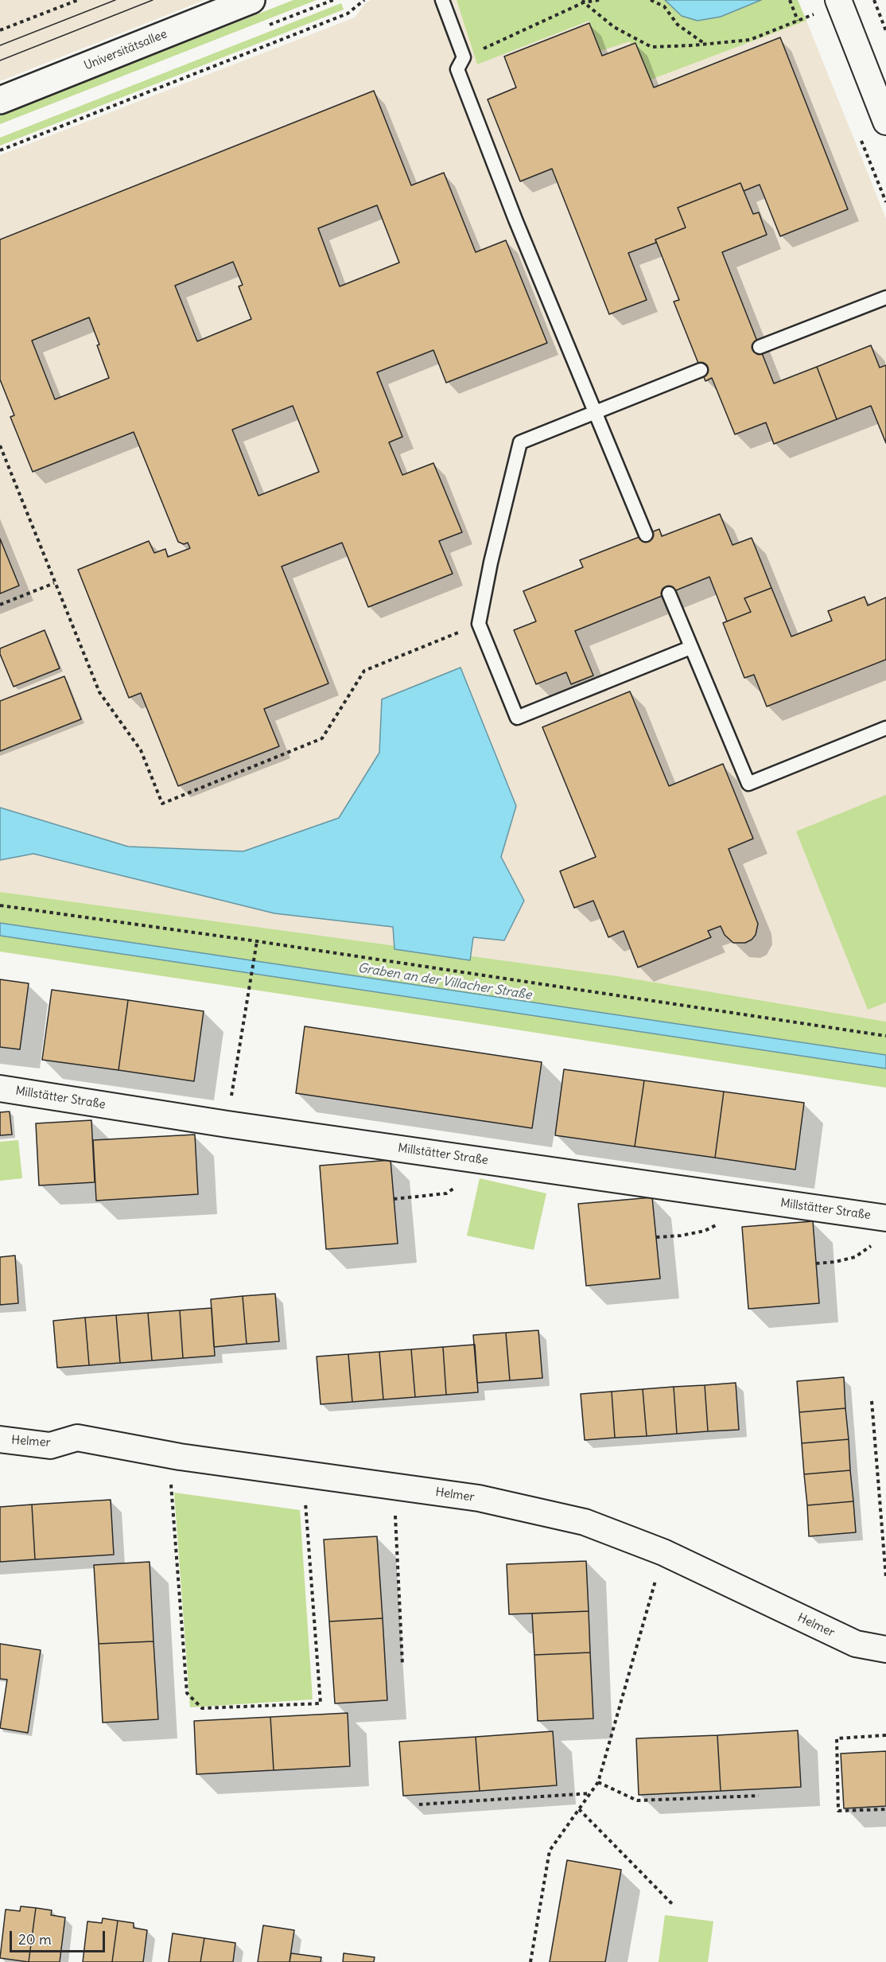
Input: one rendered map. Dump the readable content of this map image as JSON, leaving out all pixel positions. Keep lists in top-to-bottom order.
{
  "streets": {
    "street": ["Universitätsallee", "Millstätter Straße", "Helmer"]
  },
  "water": ["Graben an der Villacher Straße"],
  "scale_bar": "20 m"
}
